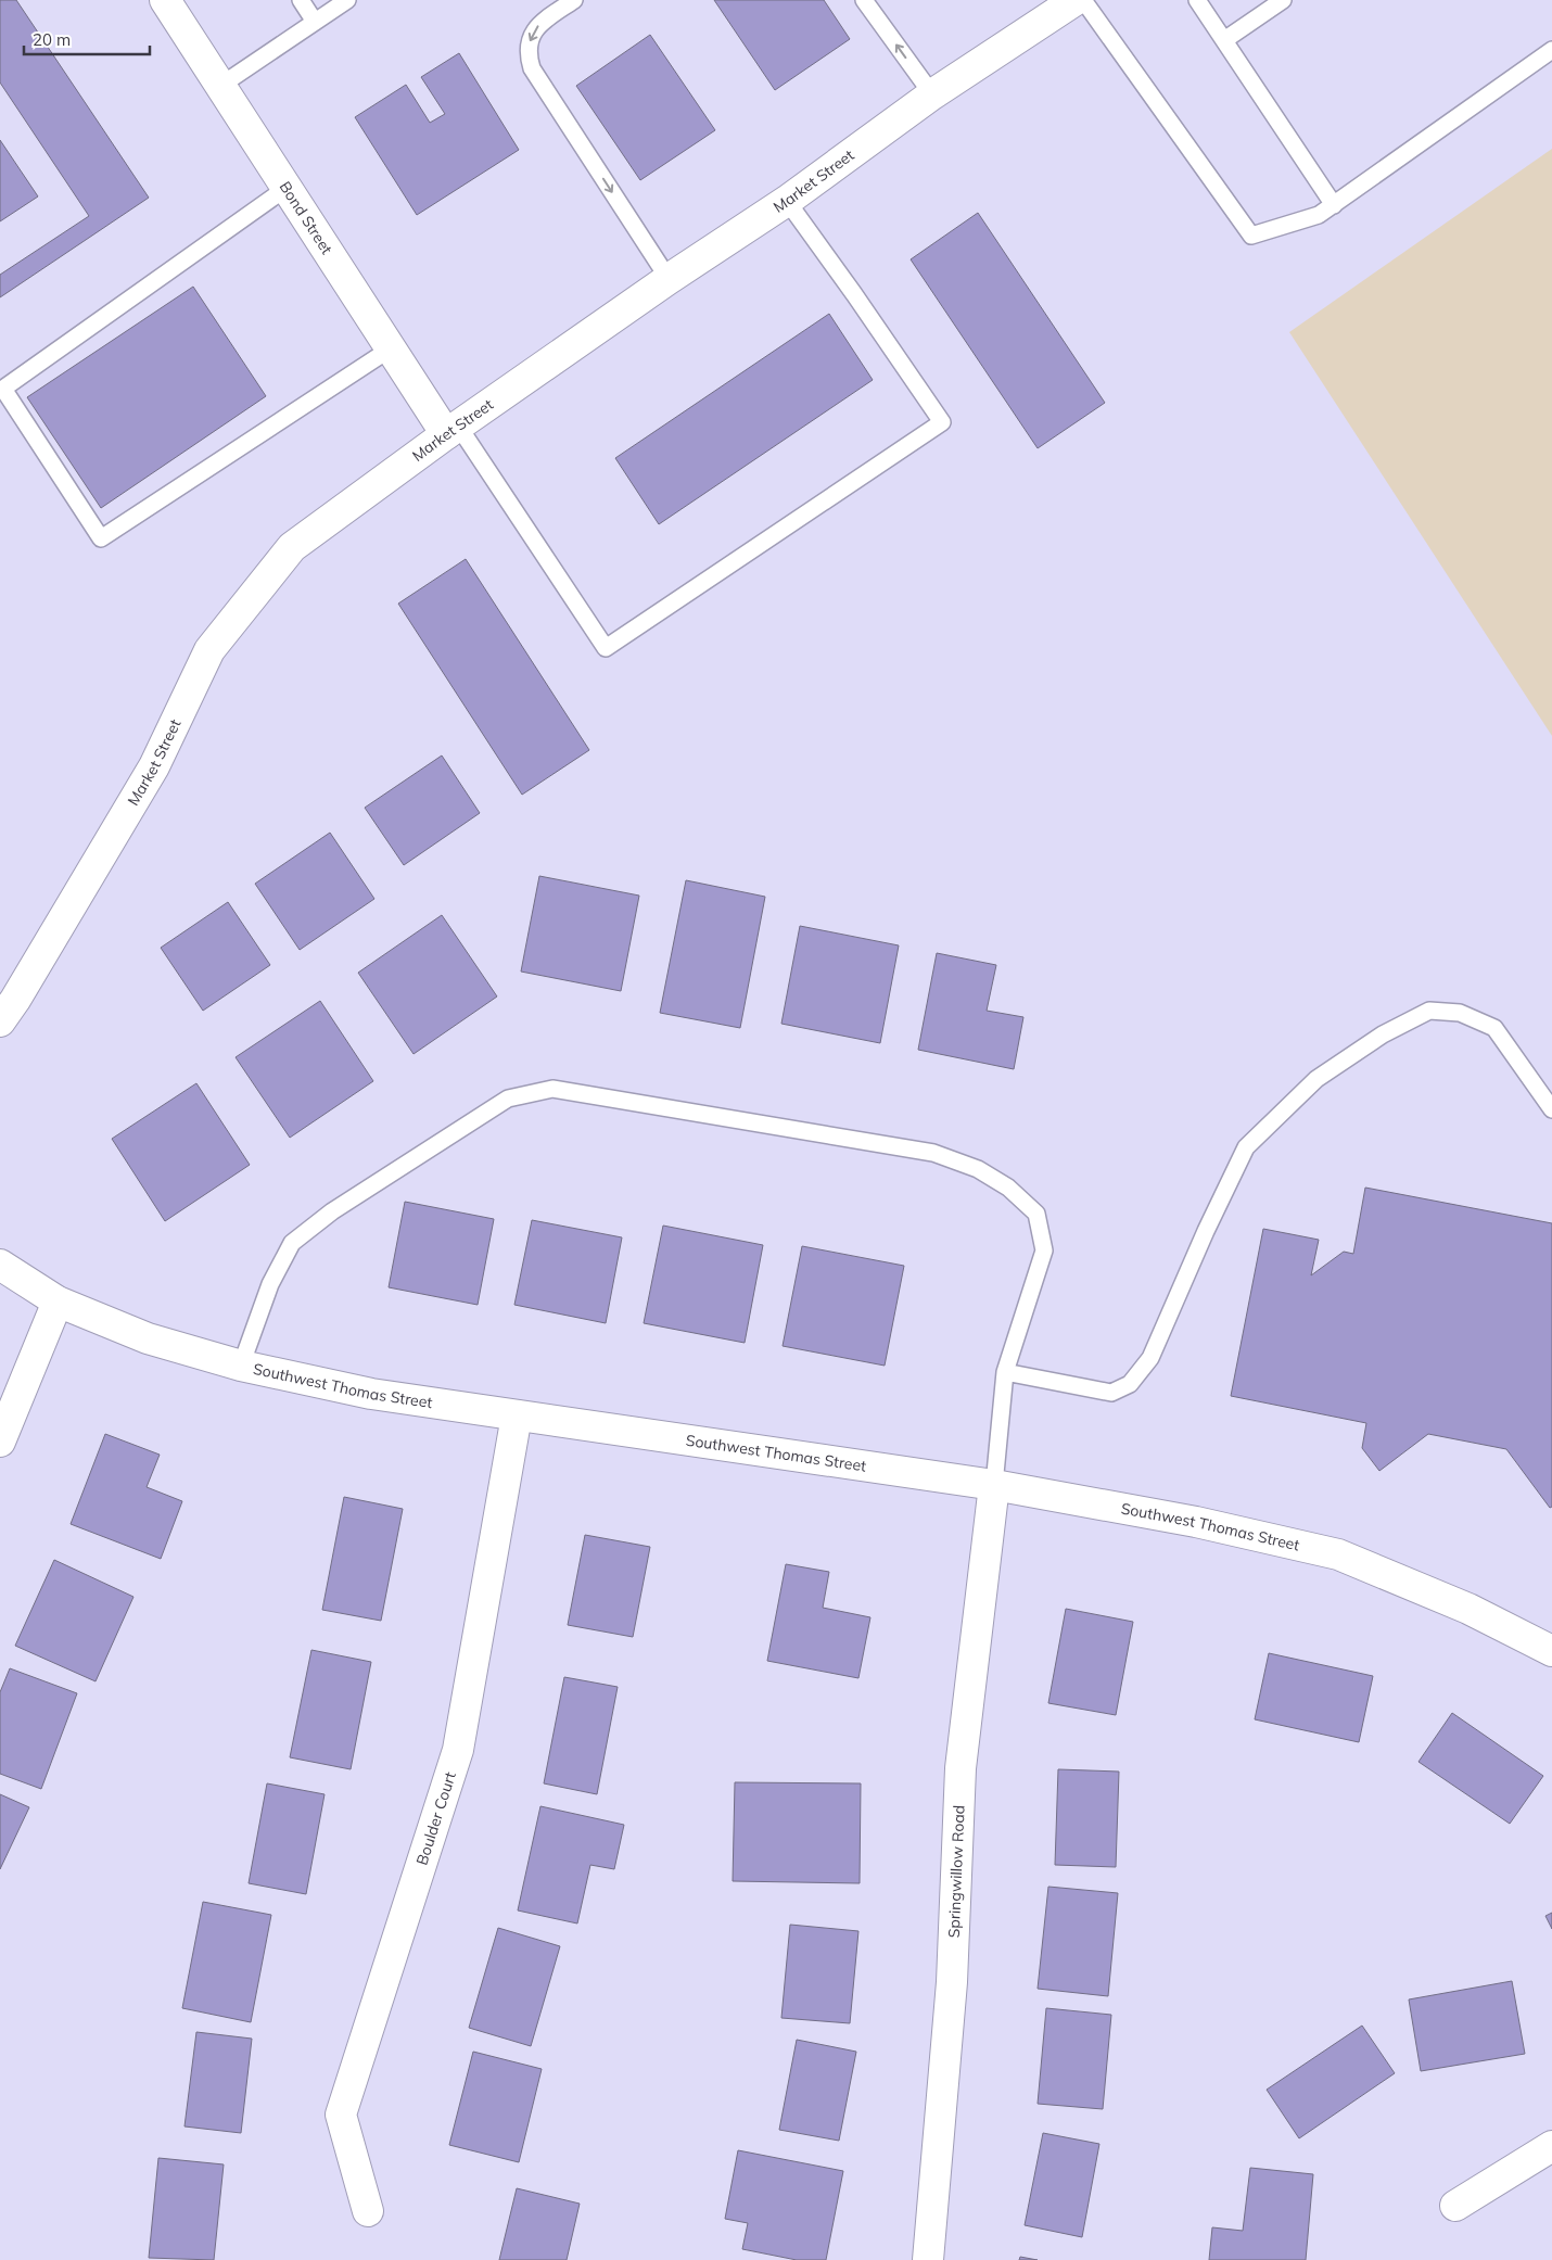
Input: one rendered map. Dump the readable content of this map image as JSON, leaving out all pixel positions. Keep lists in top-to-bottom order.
{
  "streets": {
    "street": [
      "Market Street",
      "Bond Street",
      "Southwest Thomas Street",
      "Boulder Court",
      "Springwillow Road"
    ]
  },
  "crossings": [
    ["Market Street", "Bond Street"],
    ["Southwest Thomas Street", "Boulder Court"],
    ["Southwest Thomas Street", "Springwillow Road"]
  ],
  "scale_bar": "20 m"
}
